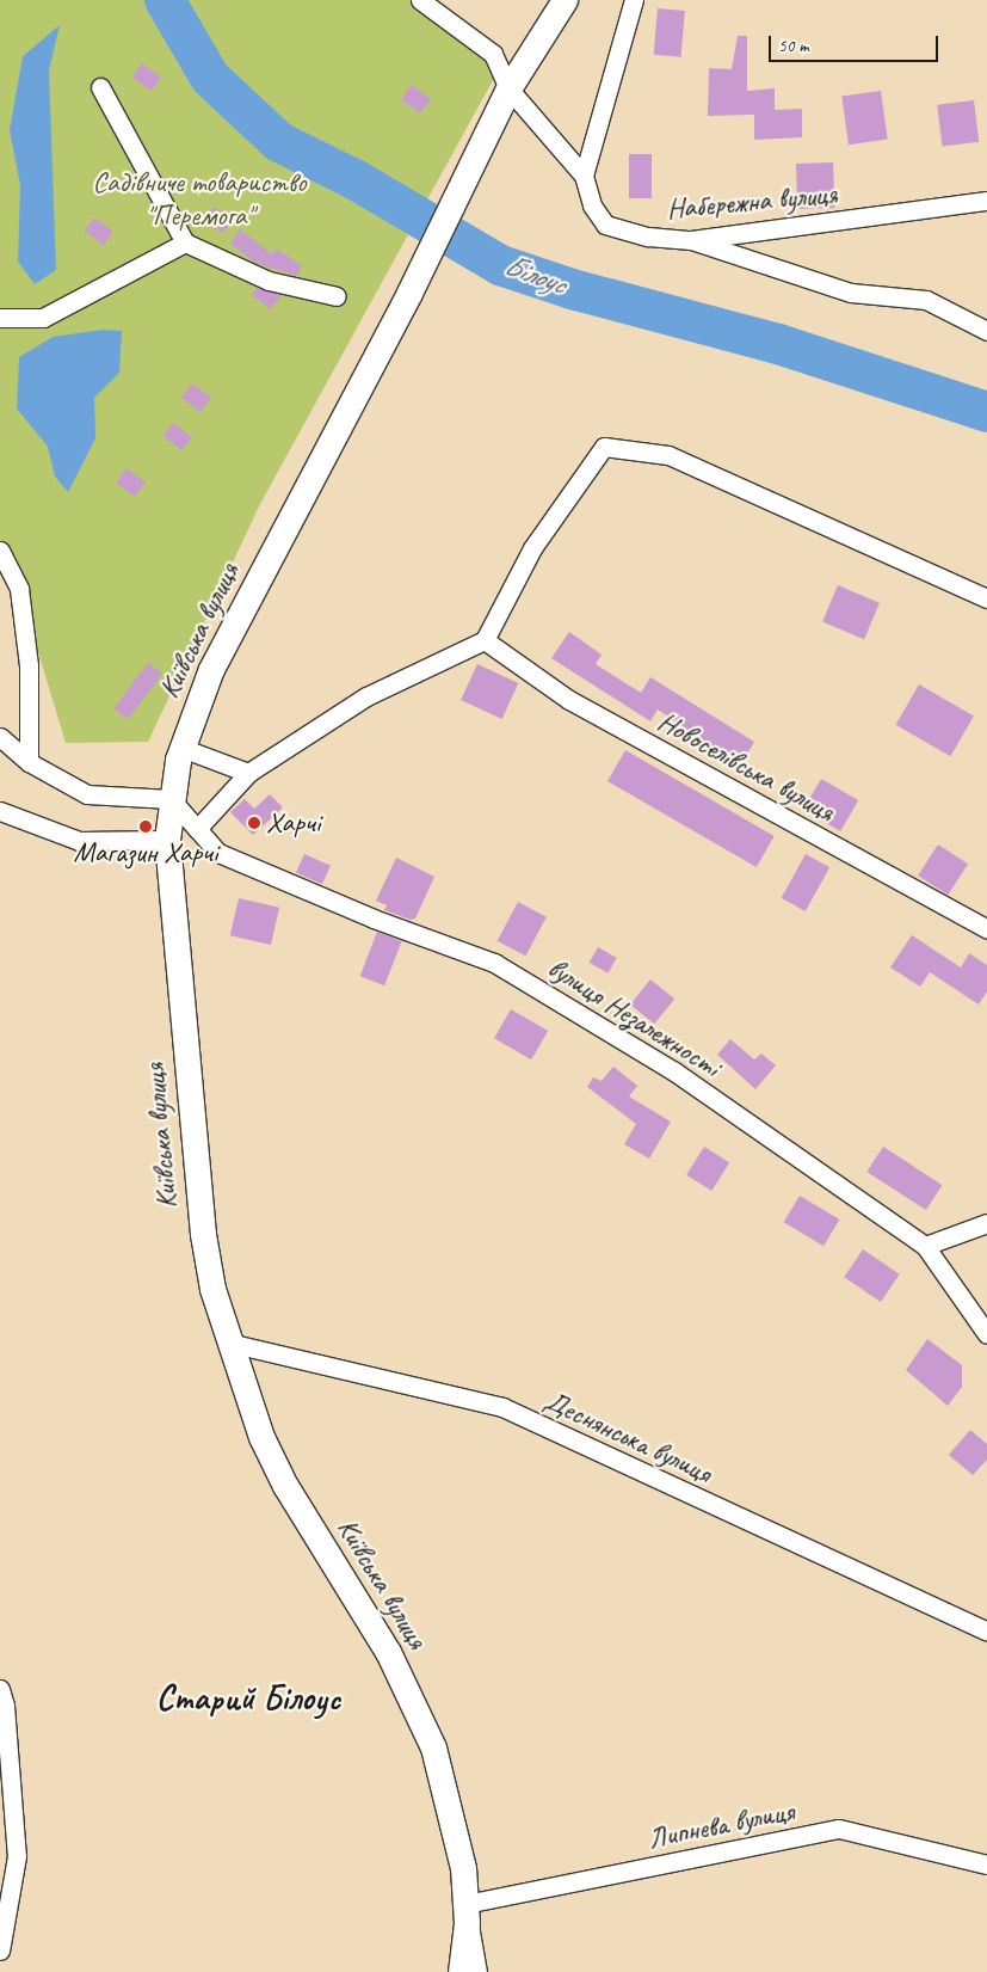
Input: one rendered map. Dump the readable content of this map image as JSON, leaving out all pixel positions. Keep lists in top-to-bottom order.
{
  "streets": {
    "main road": ["Київська вулиця"],
    "street": [
      "Набережна вулиця",
      "Новоселівська вулиця",
      "вулиця Незалежності",
      "Деснянська вулиця",
      "Липнева вулиця"
    ]
  },
  "crossings": [
    ["Набережна вулиця", "Київська вулиця"],
    ["Київська вулиця", "вулиця Незалежності"],
    ["Київська вулиця", "Деснянська вулиця"],
    ["Київська вулиця", "Липнева вулиця"]
  ],
  "districts": ["Старий Білоус"],
  "water": ["Білоус"],
  "parks": ["Садівниче товариство \"Перемога\""],
  "places": ["Харчі", "Магазин Харчі"],
  "scale_bar": "50 m"
}
